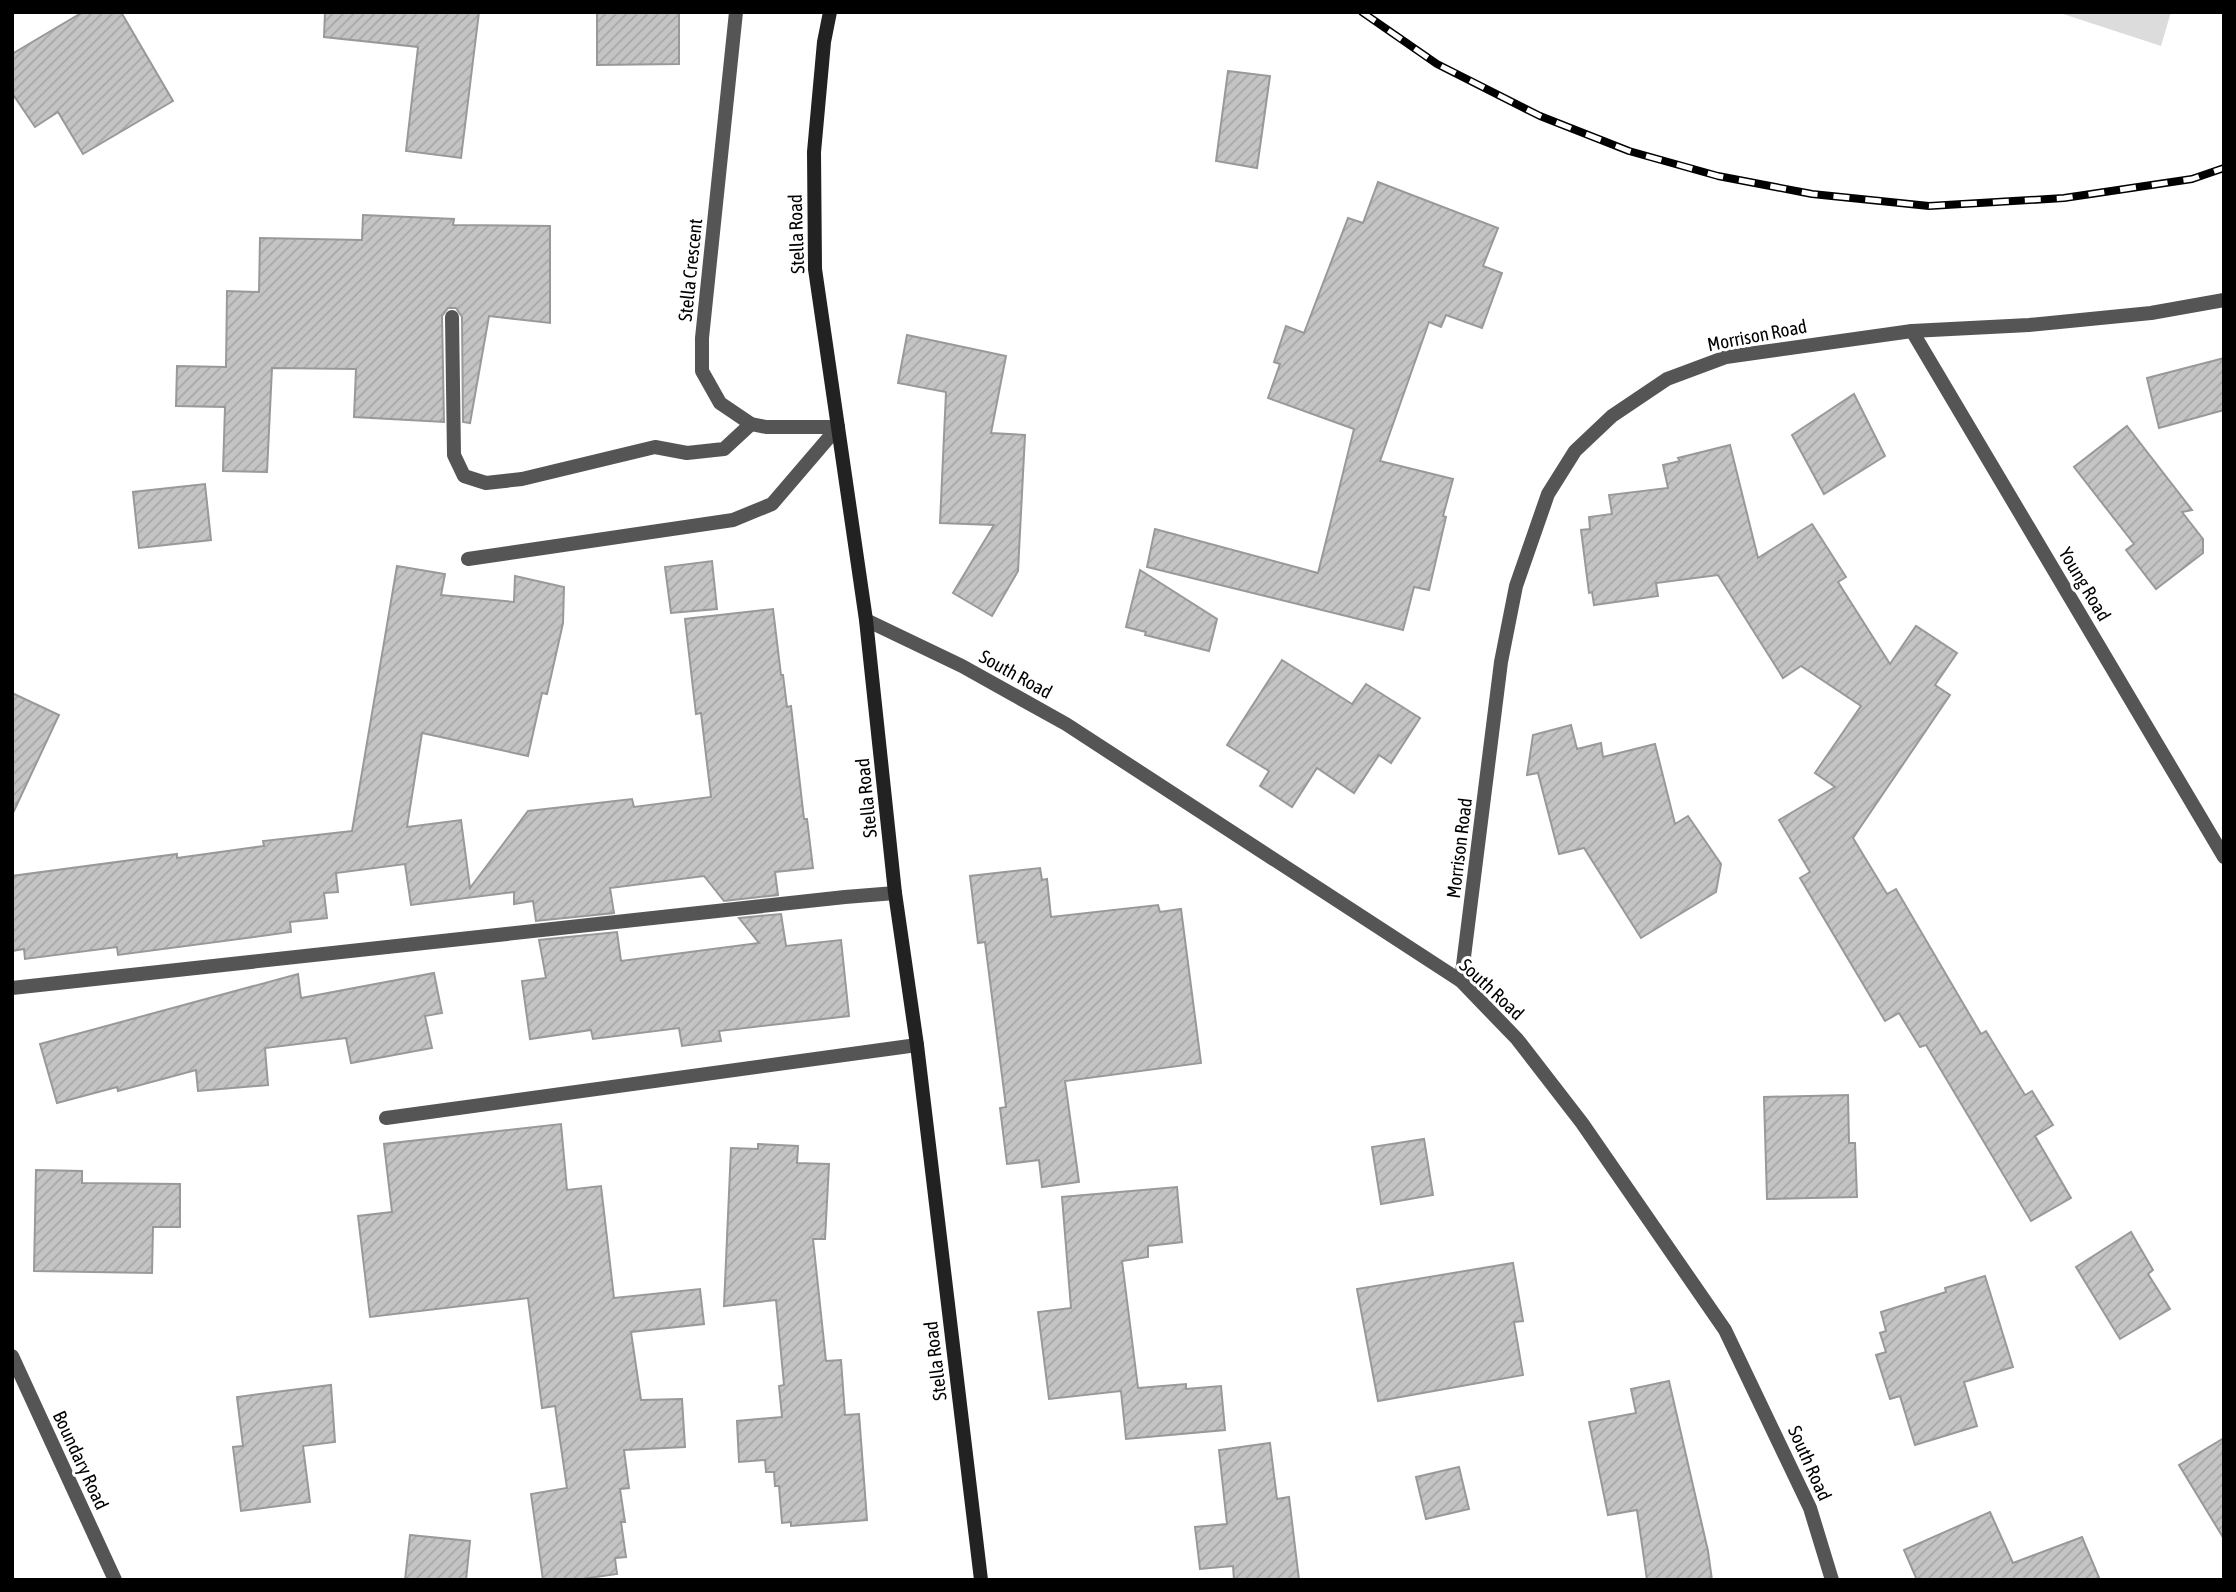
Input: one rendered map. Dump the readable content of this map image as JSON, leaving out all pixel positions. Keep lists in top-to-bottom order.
{
  "streets": {
    "main road": ["Stella Road"],
    "street": [
      "Stella Crescent",
      "Morrison Road",
      "Young Road",
      "South Road",
      "Boundary Road"
    ]
  },
  "crossings": [
    ["Stella Road", "South Road"],
    ["Morrison Road", "Young Road"],
    ["Morrison Road", "South Road"]
  ]
}
